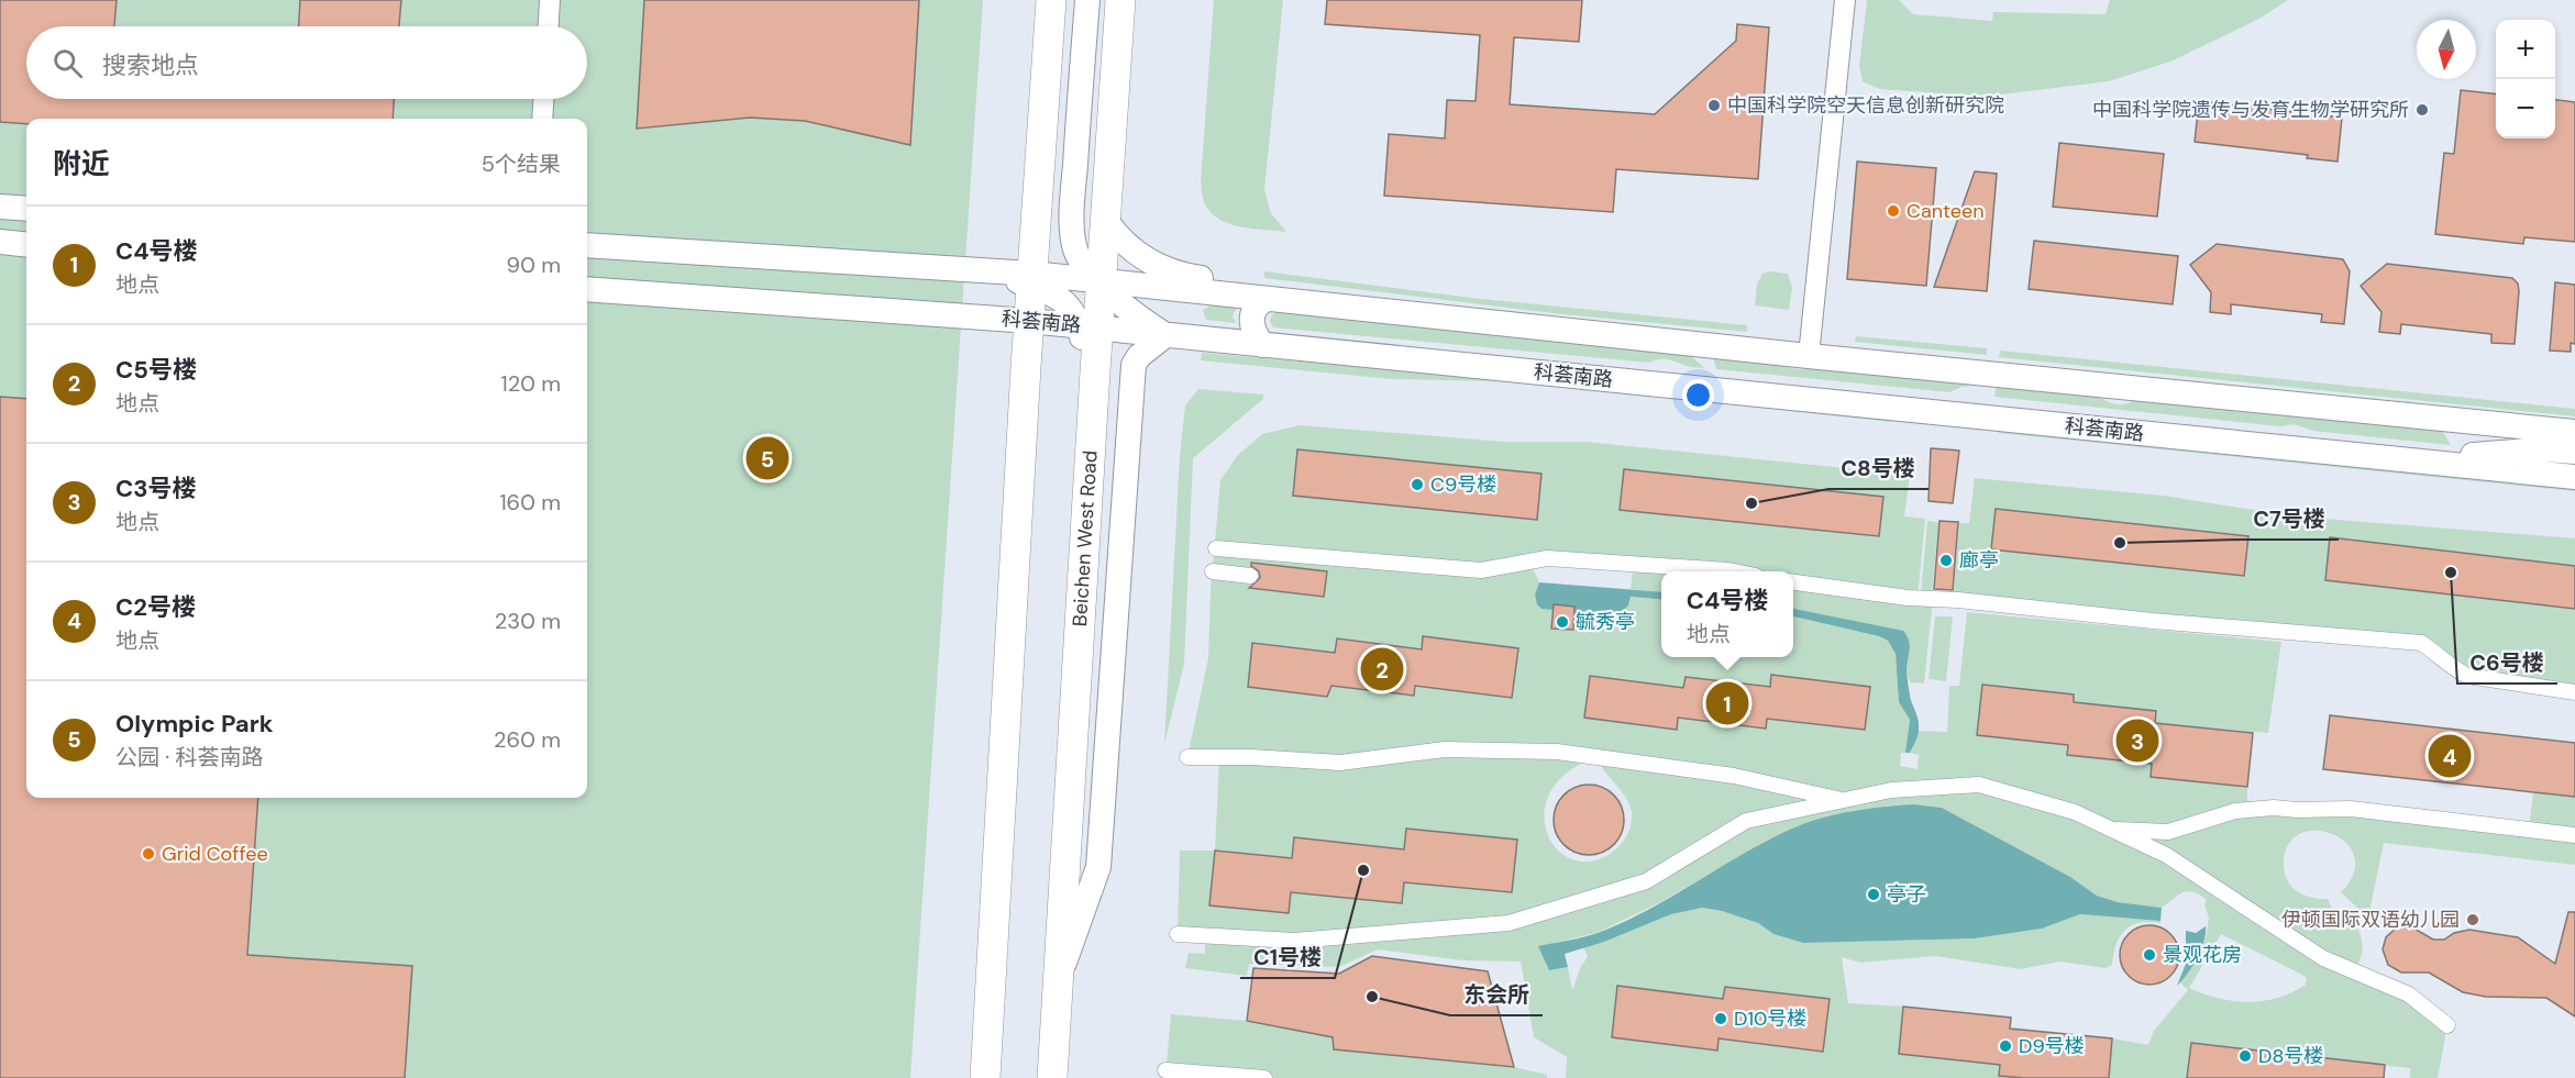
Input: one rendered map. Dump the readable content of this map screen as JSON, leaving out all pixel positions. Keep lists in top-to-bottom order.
{
  "streets": {
    "main road": ["Beichen West Road"],
    "street": ["科荟南路"]
  },
  "crossings": [
    ["科荟南路", "Beichen West Road"]
  ],
  "places": [
    "中国科学院空天信息创新研究院",
    "中国科学院遗传与发育生物学研究所",
    "Canteen",
    "C9号楼",
    "C8号楼",
    "C7号楼",
    "廊亭",
    "C6号楼",
    "毓秀亭",
    "Grid Coffee",
    "C1号楼",
    "亭子",
    "伊顿国际双语幼儿园",
    "景观花房",
    "东会所",
    "D10号楼",
    "D9号楼",
    "D8号楼"
  ],
  "north": "bottom",
  "page": {
    "map_buttons": ["+", "−"],
    "search": "搜索地点",
    "heading": ["附近", "5个结果"],
    "list": [
      {
        "mark": "1",
        "name": "C4号楼",
        "note": "地点",
        "value": "90 m"
      },
      {
        "mark": "2",
        "name": "C5号楼",
        "note": "地点",
        "value": "120 m"
      },
      {
        "mark": "3",
        "name": "C3号楼",
        "note": "地点",
        "value": "160 m"
      },
      {
        "mark": "4",
        "name": "C2号楼",
        "note": "地点",
        "value": "230 m"
      },
      {
        "mark": "5",
        "name": "Olympic Park",
        "note": "公园 · 科荟南路",
        "value": "260 m"
      }
    ],
    "pins": [
      "5",
      "2",
      "1",
      "3",
      "4"
    ],
    "popup": ["C4号楼", "地点"]
  }
}
